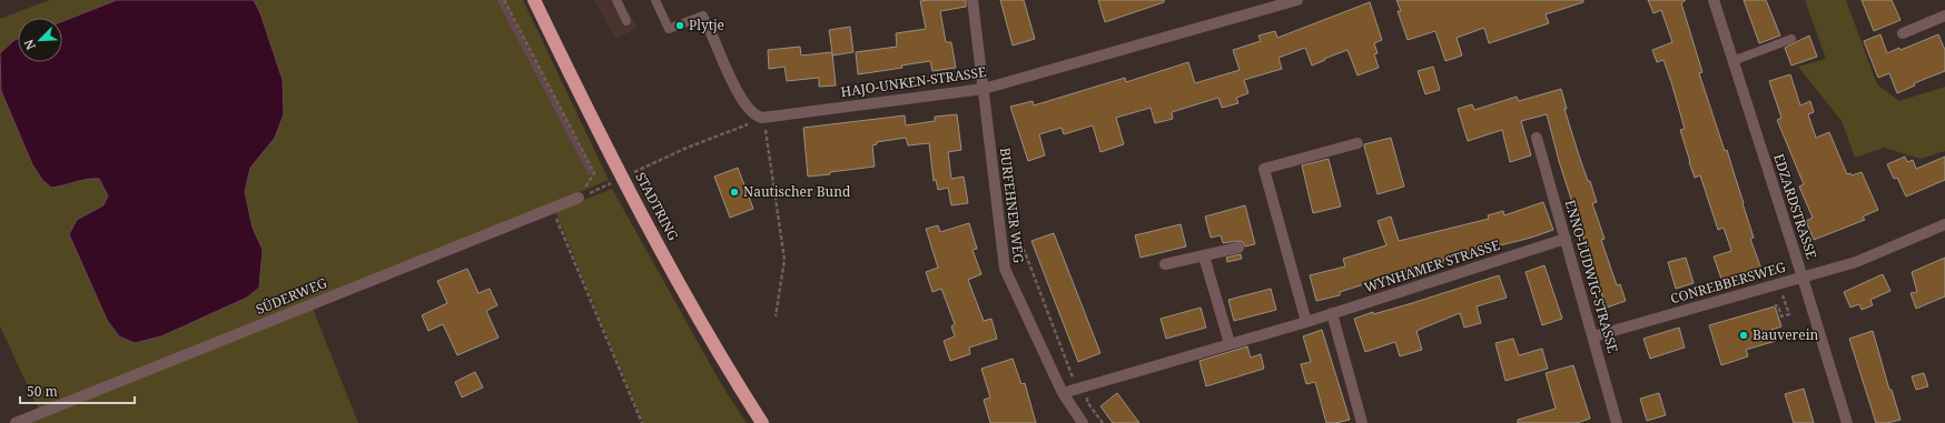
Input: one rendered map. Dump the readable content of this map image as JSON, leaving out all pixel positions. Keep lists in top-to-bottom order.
{
  "streets": {
    "highway": ["STADTRING"],
    "street": [
      "HAJO-UNKEN-STRASSE",
      "BURFEHNER WEG",
      "EDZARDSTRASSE",
      "WYNHAMER STRASSE",
      "ENNO-LUDWIG-STRASSE",
      "CONREBBERSWEG",
      "SÜDERWEG"
    ]
  },
  "crossings": [
    ["HAJO-UNKEN-STRASSE", "BURFEHNER WEG"],
    ["BURFEHNER WEG", "WYNHAMER STRASSE"],
    ["EDZARDSTRASSE", "CONREBBERSWEG"],
    ["WYNHAMER STRASSE", "ENNO-LUDWIG-STRASSE"],
    ["ENNO-LUDWIG-STRASSE", "CONREBBERSWEG"]
  ],
  "places": ["Plytje", "Nautischer Bund", "Bauverein"],
  "scale_bar": "50 m",
  "north": "bottom left"
}
